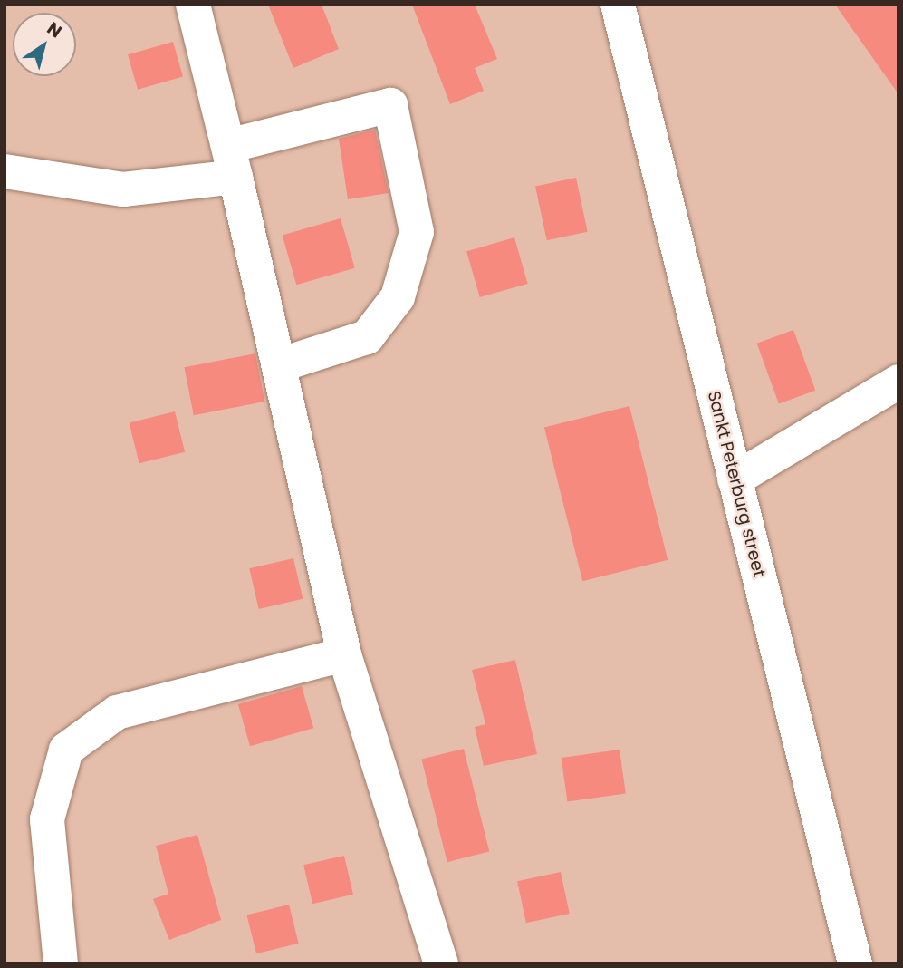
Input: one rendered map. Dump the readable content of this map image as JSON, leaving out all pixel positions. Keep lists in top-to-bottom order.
{
  "streets": {
    "street": ["Sankt Peterburg street"]
  },
  "north": "top right"
}
